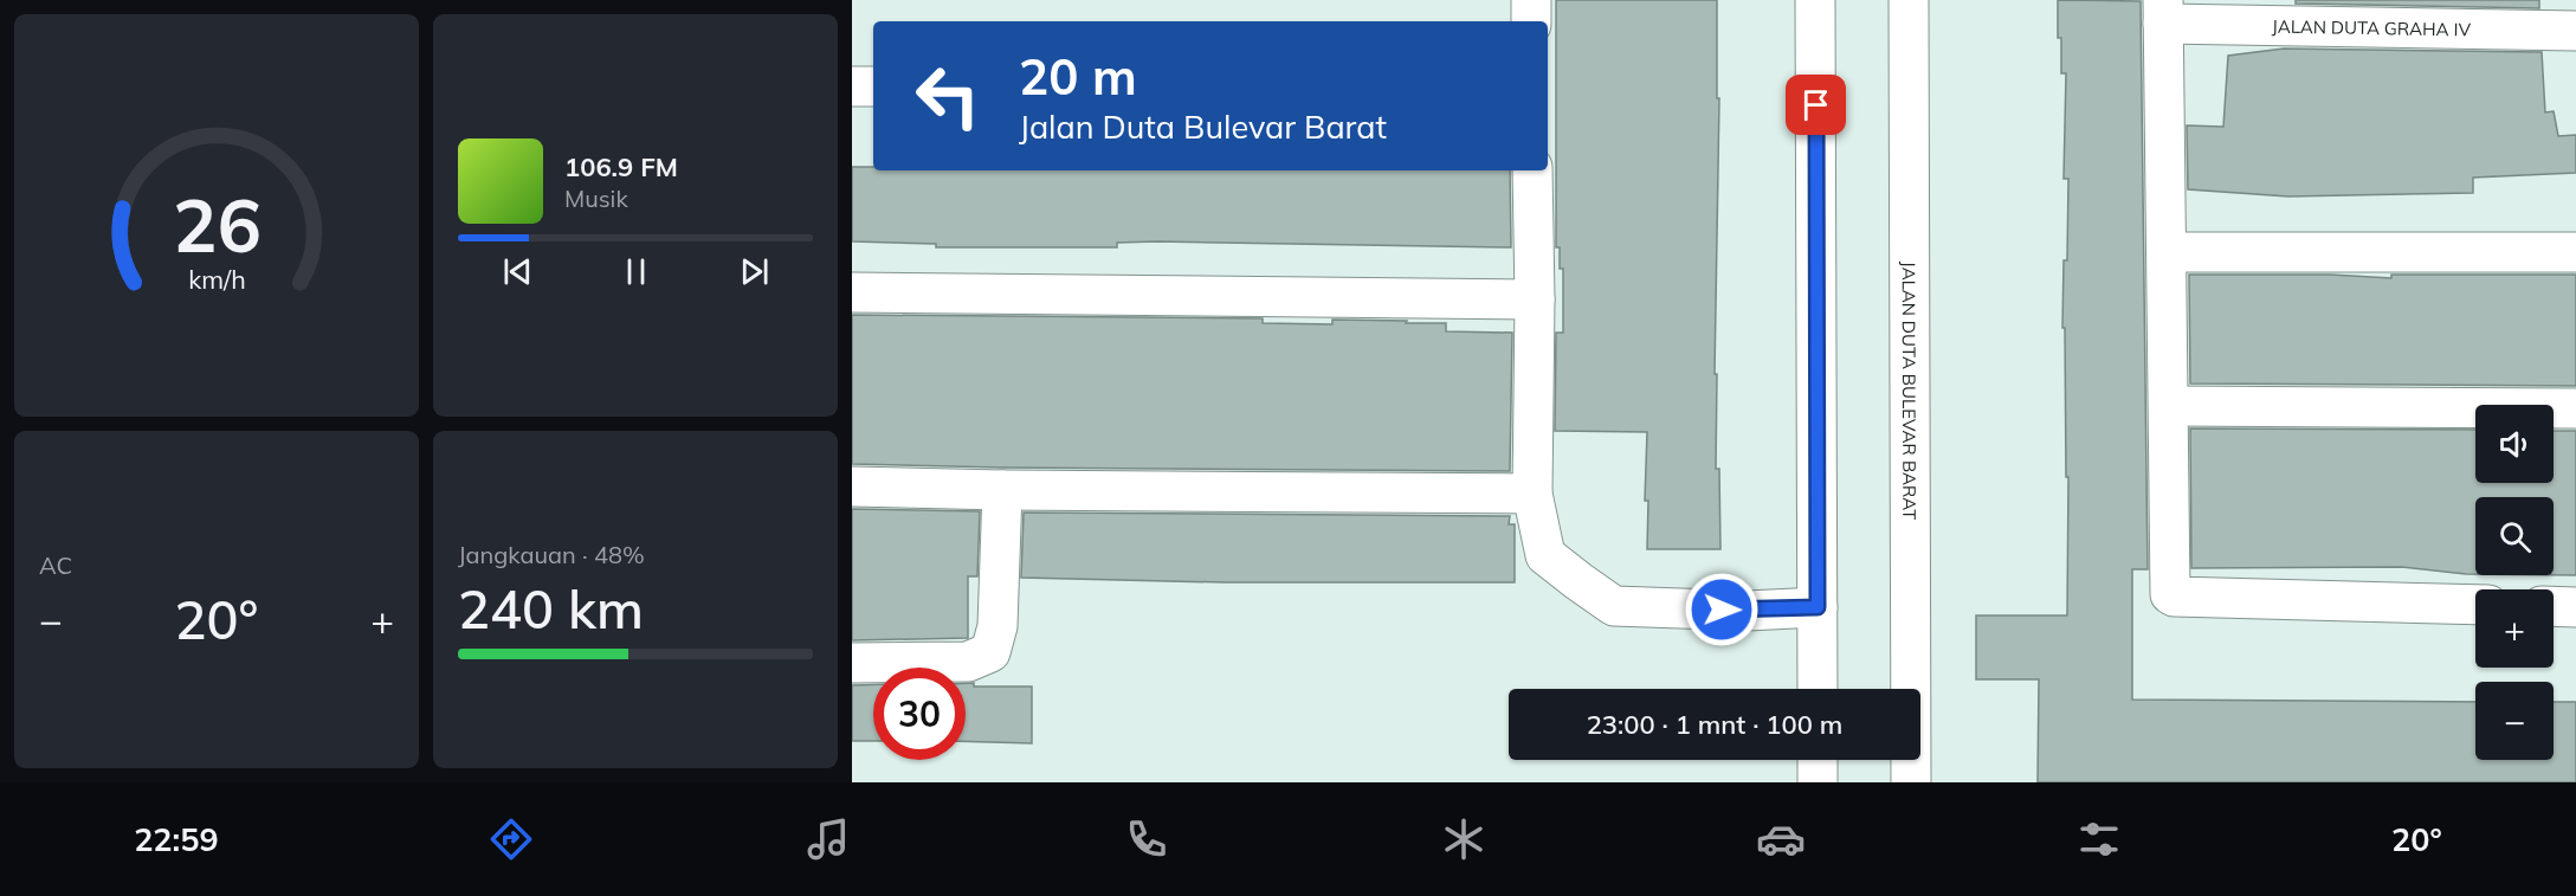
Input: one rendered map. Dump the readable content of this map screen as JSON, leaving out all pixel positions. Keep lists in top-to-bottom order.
{
  "streets": {
    "street": ["JALAN DUTA GRAHA IV", "JALAN DUTA BULEVAR BARAT"]
  },
  "page": {
    "turn": ["20 m", "Jalan Duta Bulevar Barat"],
    "song": ["106.9 FM", "Musik"],
    "map_buttons": ["+", "−"],
    "tile": [
      "AC",
      ["Jangkauan · 48%", "240 km"]
    ],
    "heat": ["−", "20°", "+"],
    "limit": "30",
    "trip": "23:00 · 1 mnt · 100 m",
    "tabs": ["22:59", "20°"],
    "gauge": ["26", "km/h"]
  }
}
